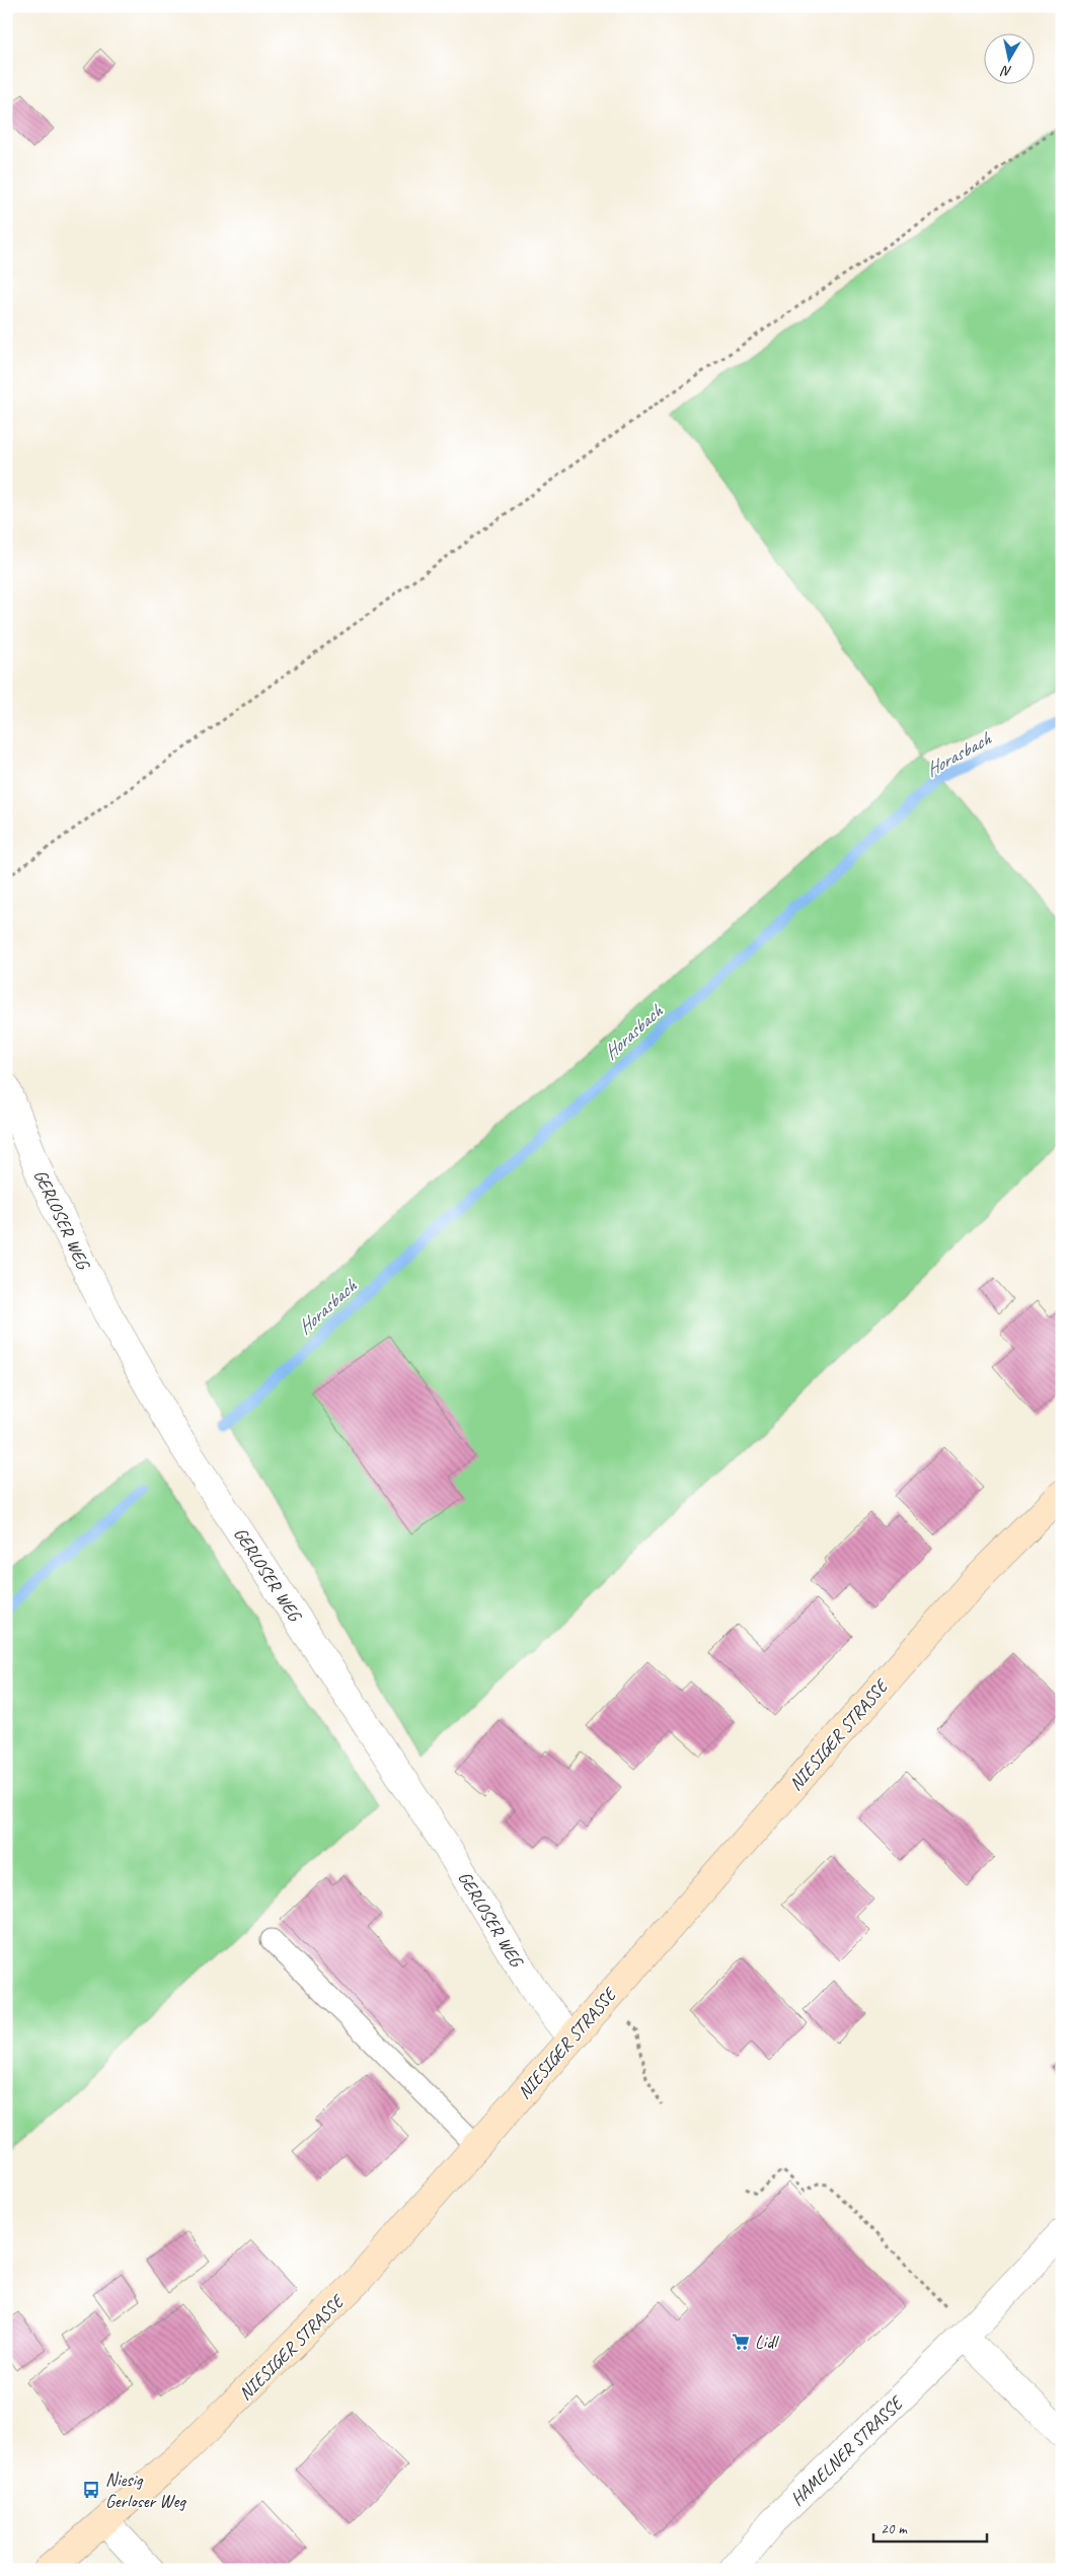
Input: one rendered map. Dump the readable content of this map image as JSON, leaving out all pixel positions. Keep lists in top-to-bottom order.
{
  "streets": {
    "main road": ["NIESIGER STRASSE"],
    "street": ["GERLOSER WEG", "HAMELNER STRASSE"]
  },
  "crossings": [
    ["GERLOSER WEG", "NIESIGER STRASSE"]
  ],
  "water": ["Horasbach"],
  "places": {
    "supermarket": ["Lidl"],
    "bus stop": ["Niesig Gerloser Weg"]
  },
  "scale_bar": "20 m",
  "north": "bottom"
}
